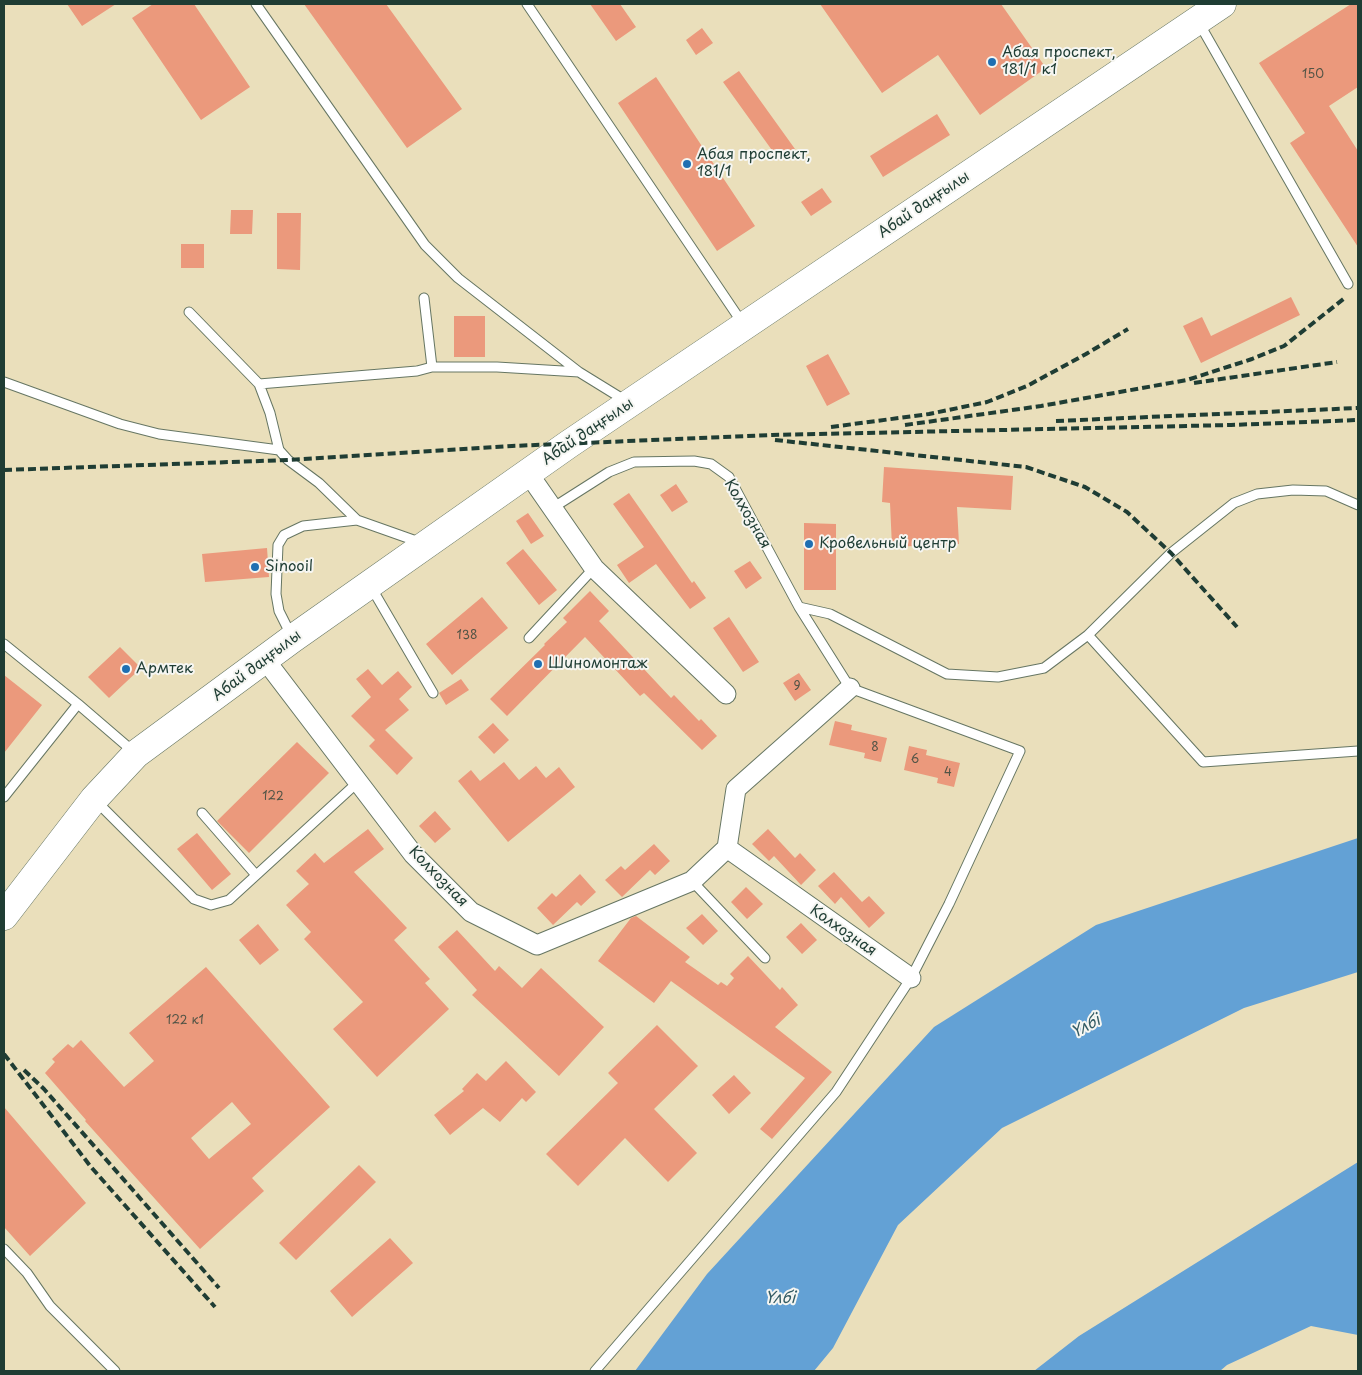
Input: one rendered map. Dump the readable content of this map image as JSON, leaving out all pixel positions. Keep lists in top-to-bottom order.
{
  "streets": {
    "main road": ["Абай даңғылы"],
    "street": ["Колхозная"]
  },
  "crossings": [
    ["Абай даңғылы", "Колхозная"]
  ],
  "water": ["Үлбі"],
  "places": [
    "Абая проспект, 181/1 к1",
    "Абая проспект, 181/1",
    "Кровельный центр",
    "Sinooil",
    "Шиномонтаж",
    "Армтек"
  ],
  "house_numbers": [
    "150",
    "138",
    "9",
    "8",
    "6",
    "4",
    "122",
    "122 к1"
  ]
}
